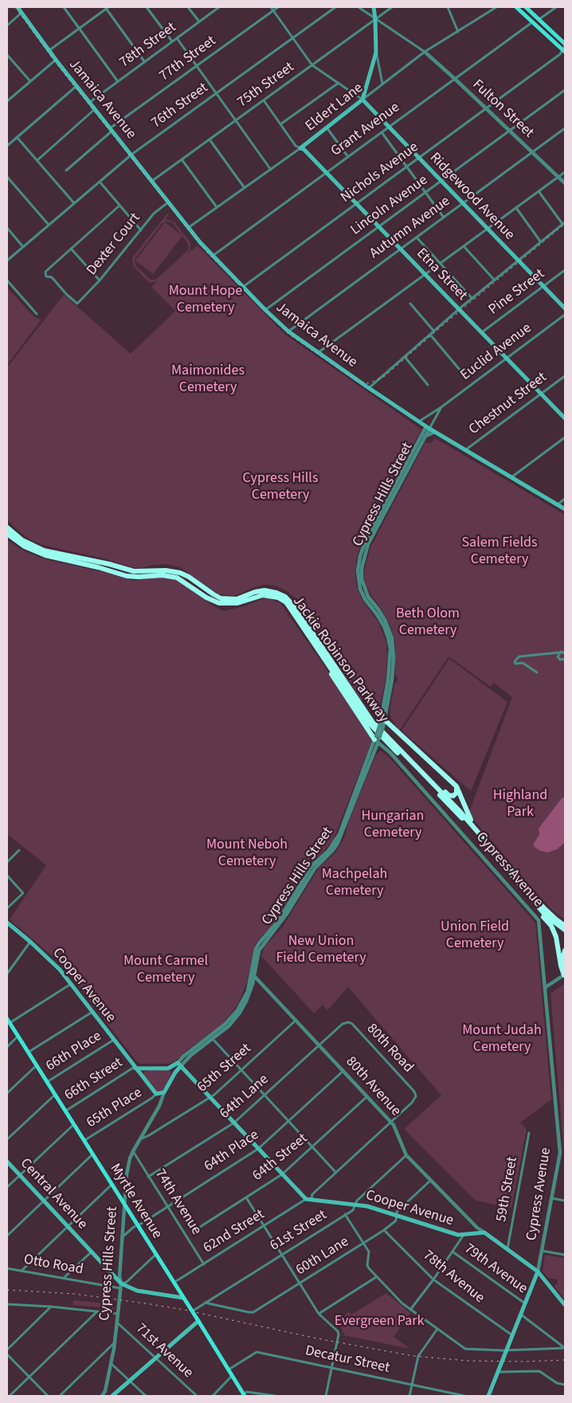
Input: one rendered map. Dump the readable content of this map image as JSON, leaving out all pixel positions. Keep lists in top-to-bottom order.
{
  "streets": {
    "highway": ["Jackie Robinson Parkway"],
    "main road": [
      "Jamaica Avenue",
      "Eldert Lane",
      "Ridgewood Avenue",
      "Etna Street",
      "Cypress Hills Street",
      "Cypress Avenue",
      "Cooper Avenue",
      "Central Avenue",
      "Myrtle Avenue"
    ],
    "street": [
      "78th Street",
      "77th Street",
      "75th Street",
      "76th Street",
      "Fulton Street",
      "Grant Avenue",
      "Nichols Avenue",
      "Lincoln Avenue",
      "Autumn Avenue",
      "Dexter Court",
      "Pine Street",
      "Euclid Avenue",
      "Chestnut Street",
      "80th Road",
      "66th Place",
      "65th Street",
      "66th Street",
      "80th Avenue",
      "64th Lane",
      "65th Place",
      "64th Place",
      "64th Street",
      "59th Street",
      "74th Avenue",
      "61st Street",
      "62nd Street",
      "60th Lane",
      "Otto Road",
      "79th Avenue",
      "78th Avenue",
      "71st Avenue",
      "Decatur Street"
    ]
  },
  "crossings": [
    ["78th Street", "Jamaica Avenue"],
    ["77th Street", "Jamaica Avenue"],
    ["75th Street", "Jamaica Avenue"],
    ["Jamaica Avenue", "76th Street"],
    ["Jamaica Avenue", "Eldert Lane"],
    ["Jamaica Avenue", "Grant Avenue"],
    ["Jamaica Avenue", "Nichols Avenue"],
    ["Jamaica Avenue", "Lincoln Avenue"],
    ["Jamaica Avenue", "Autumn Avenue"],
    ["Jamaica Avenue", "Dexter Court"],
    ["Jamaica Avenue", "Euclid Avenue"],
    ["Jamaica Avenue", "Chestnut Street"],
    ["Jamaica Avenue", "Cypress Hills Street"],
    ["Eldert Lane", "Fulton Street"],
    ["Eldert Lane", "Ridgewood Avenue"],
    ["Eldert Lane", "Etna Street"],
    ["Fulton Street", "Grant Avenue"],
    ["Fulton Street", "Nichols Avenue"],
    ["Fulton Street", "Lincoln Avenue"],
    ["Fulton Street", "Autumn Avenue"],
    ["Grant Avenue", "Ridgewood Avenue"],
    ["Grant Avenue", "Etna Street"],
    ["Nichols Avenue", "Ridgewood Avenue"],
    ["Nichols Avenue", "Etna Street"],
    ["Ridgewood Avenue", "Lincoln Avenue"],
    ["Ridgewood Avenue", "Autumn Avenue"],
    ["Ridgewood Avenue", "Pine Street"],
    ["Lincoln Avenue", "Etna Street"],
    ["Autumn Avenue", "Etna Street"],
    ["Etna Street", "Pine Street"],
    ["Etna Street", "Euclid Avenue"],
    ["Etna Street", "Chestnut Street"],
    ["Euclid Avenue", "Cypress Hills Street"],
    ["Cypress Hills Street", "Cypress Avenue"],
    ["Cypress Hills Street", "65th Street"],
    ["Cypress Hills Street", "80th Avenue"],
    ["Cypress Hills Street", "64th Place"],
    ["Cypress Hills Street", "Central Avenue"],
    ["Cypress Hills Street", "Myrtle Avenue"],
    ["Cypress Hills Street", "74th Avenue"],
    ["Cypress Hills Street", "Otto Road"],
    ["Cypress Hills Street", "71st Avenue"],
    ["Cypress Avenue", "79th Avenue"],
    ["Cypress Avenue", "78th Avenue"],
    ["Cooper Avenue", "66th Place"],
    ["Cooper Avenue", "66th Street"],
    ["Cooper Avenue", "80th Avenue"],
    ["Cooper Avenue", "65th Place"],
    ["Cooper Avenue", "61st Street"],
    ["Cooper Avenue", "62nd Street"],
    ["Cooper Avenue", "60th Lane"],
    ["80th Road", "80th Avenue"],
    ["80th Road", "64th Lane"],
    ["66th Place", "Myrtle Avenue"],
    ["65th Street", "80th Avenue"],
    ["66th Street", "Central Avenue"],
    ["66th Street", "Myrtle Avenue"],
    ["80th Avenue", "64th Lane"],
    ["80th Avenue", "64th Place"],
    ["80th Avenue", "64th Street"],
    ["80th Avenue", "61st Street"],
    ["80th Avenue", "60th Lane"],
    ["64th Lane", "74th Avenue"],
    ["65th Place", "Myrtle Avenue"],
    ["64th Place", "Myrtle Avenue"],
    ["64th Place", "74th Avenue"],
    ["Central Avenue", "Myrtle Avenue"],
    ["Central Avenue", "Otto Road"],
    ["Myrtle Avenue", "61st Street"],
    ["Myrtle Avenue", "62nd Street"],
    ["Myrtle Avenue", "Decatur Street"],
    ["74th Avenue", "62nd Street"],
    ["61st Street", "60th Lane"],
    ["60th Lane", "78th Avenue"]
  ],
  "parks": [
    "Mount Hope Cemetery",
    "Maimonides Cemetery",
    "Cypress Hills Cemetery",
    "Salem Fields Cemetery",
    "Beth Olom Cemetery",
    "Highland Park",
    "Hungarian Cemetery",
    "Mount Neboh Cemetery",
    "Machpelah Cemetery",
    "Union Field Cemetery",
    "New Union Field Cemetery",
    "Mount Carmel Cemetery",
    "Mount Judah Cemetery",
    "Evergreen Park"
  ]
}
